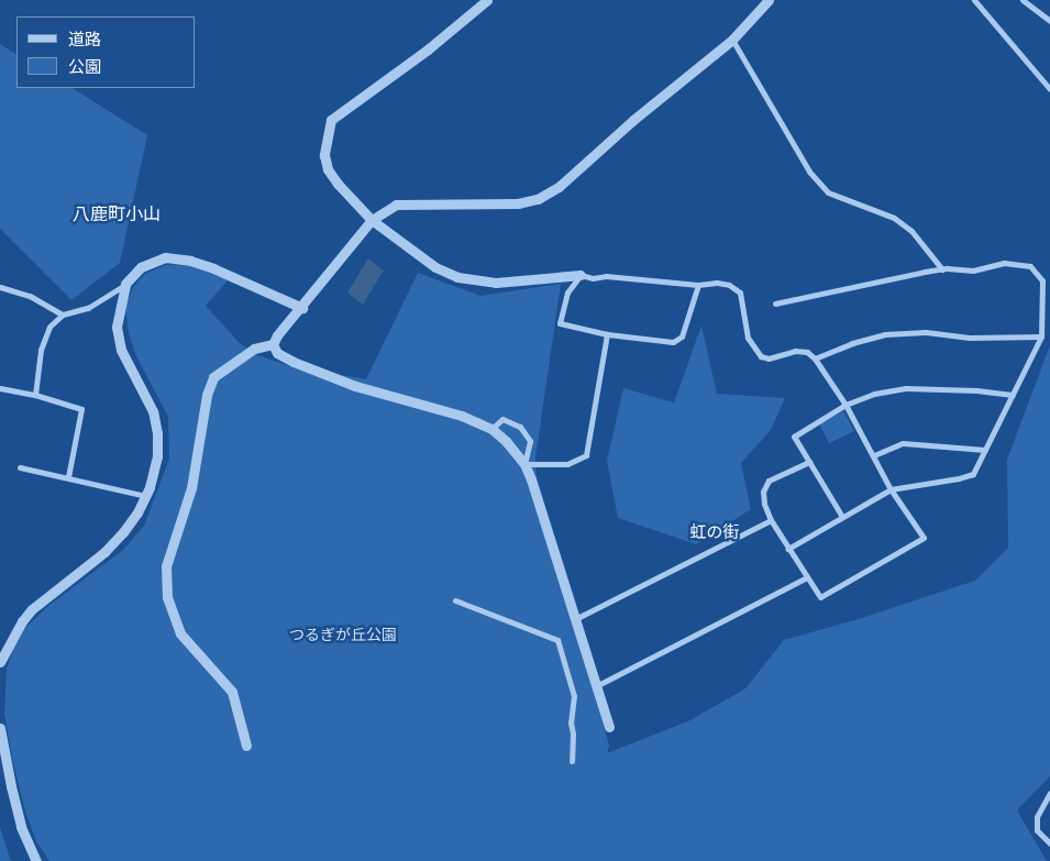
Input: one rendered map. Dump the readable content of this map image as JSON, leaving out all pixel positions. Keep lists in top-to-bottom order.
{
  "districts": ["八鹿町小山", "虹の街"],
  "parks": ["つるぎが丘公園"],
  "legend": ["道路", "公園"]
}
